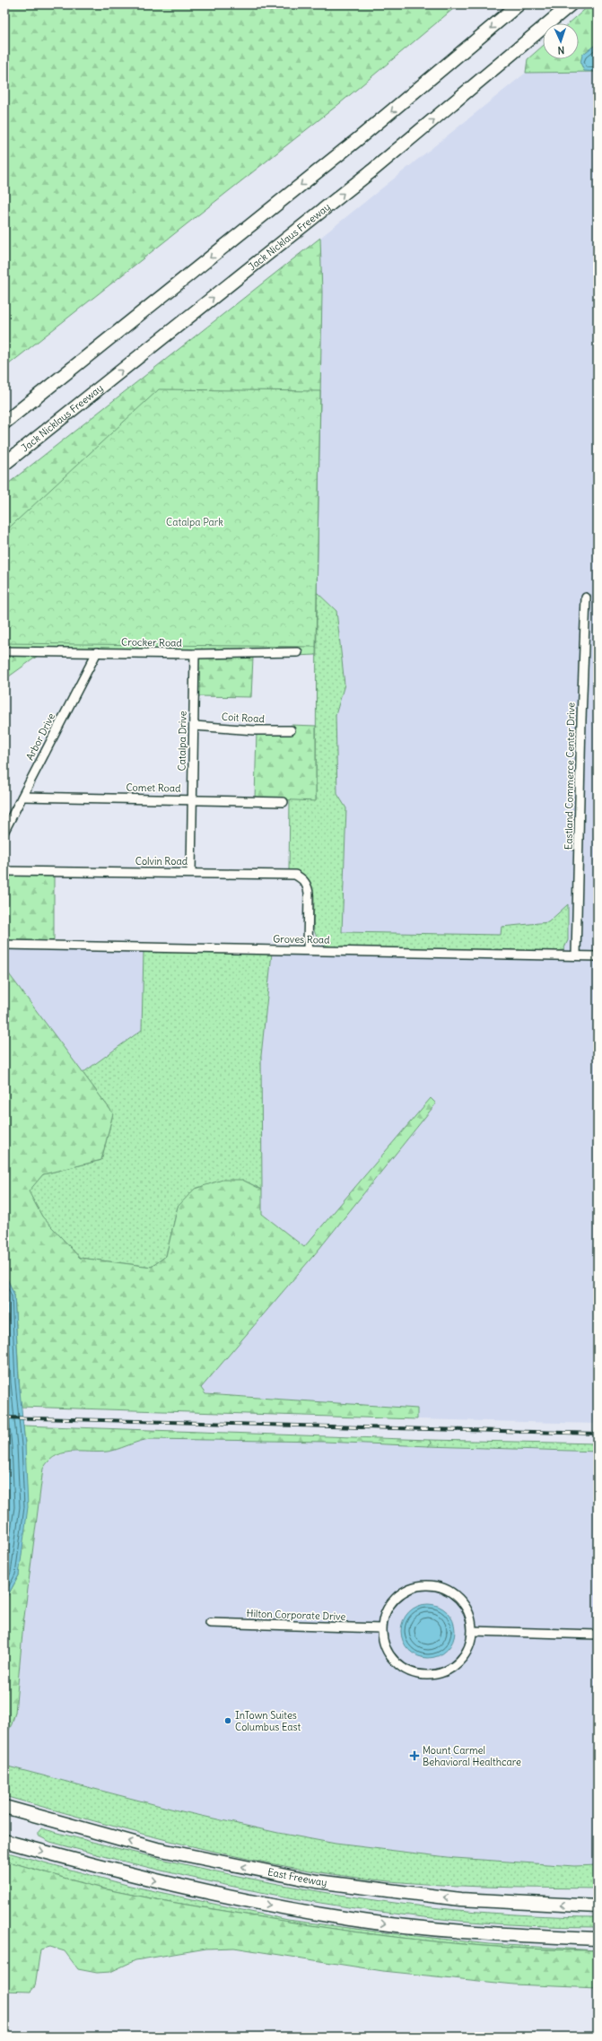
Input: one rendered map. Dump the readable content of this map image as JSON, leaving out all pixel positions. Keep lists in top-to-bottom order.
{
  "streets": {
    "highway": ["Jack Nicklaus Freeway", "East Freeway"],
    "street": [
      "Crocker Road",
      "Coit Road",
      "Arbor Drive",
      "Catalpa Drive",
      "Eastland Commerce Center Drive",
      "Comet Road",
      "Colvin Road",
      "Groves Road",
      "Hilton Corporate Drive"
    ]
  },
  "crossings": [
    ["Crocker Road", "Arbor Drive"],
    ["Crocker Road", "Catalpa Drive"],
    ["Coit Road", "Catalpa Drive"],
    ["Arbor Drive", "Comet Road"],
    ["Catalpa Drive", "Comet Road"],
    ["Catalpa Drive", "Colvin Road"],
    ["Eastland Commerce Center Drive", "Groves Road"],
    ["Colvin Road", "Groves Road"]
  ],
  "parks": ["Catalpa Park"],
  "places": {
    "other": ["InTown Suites Columbus East"],
    "health": ["Mount Carmel Behavioral Healthcare"]
  },
  "north": "bottom"
}
